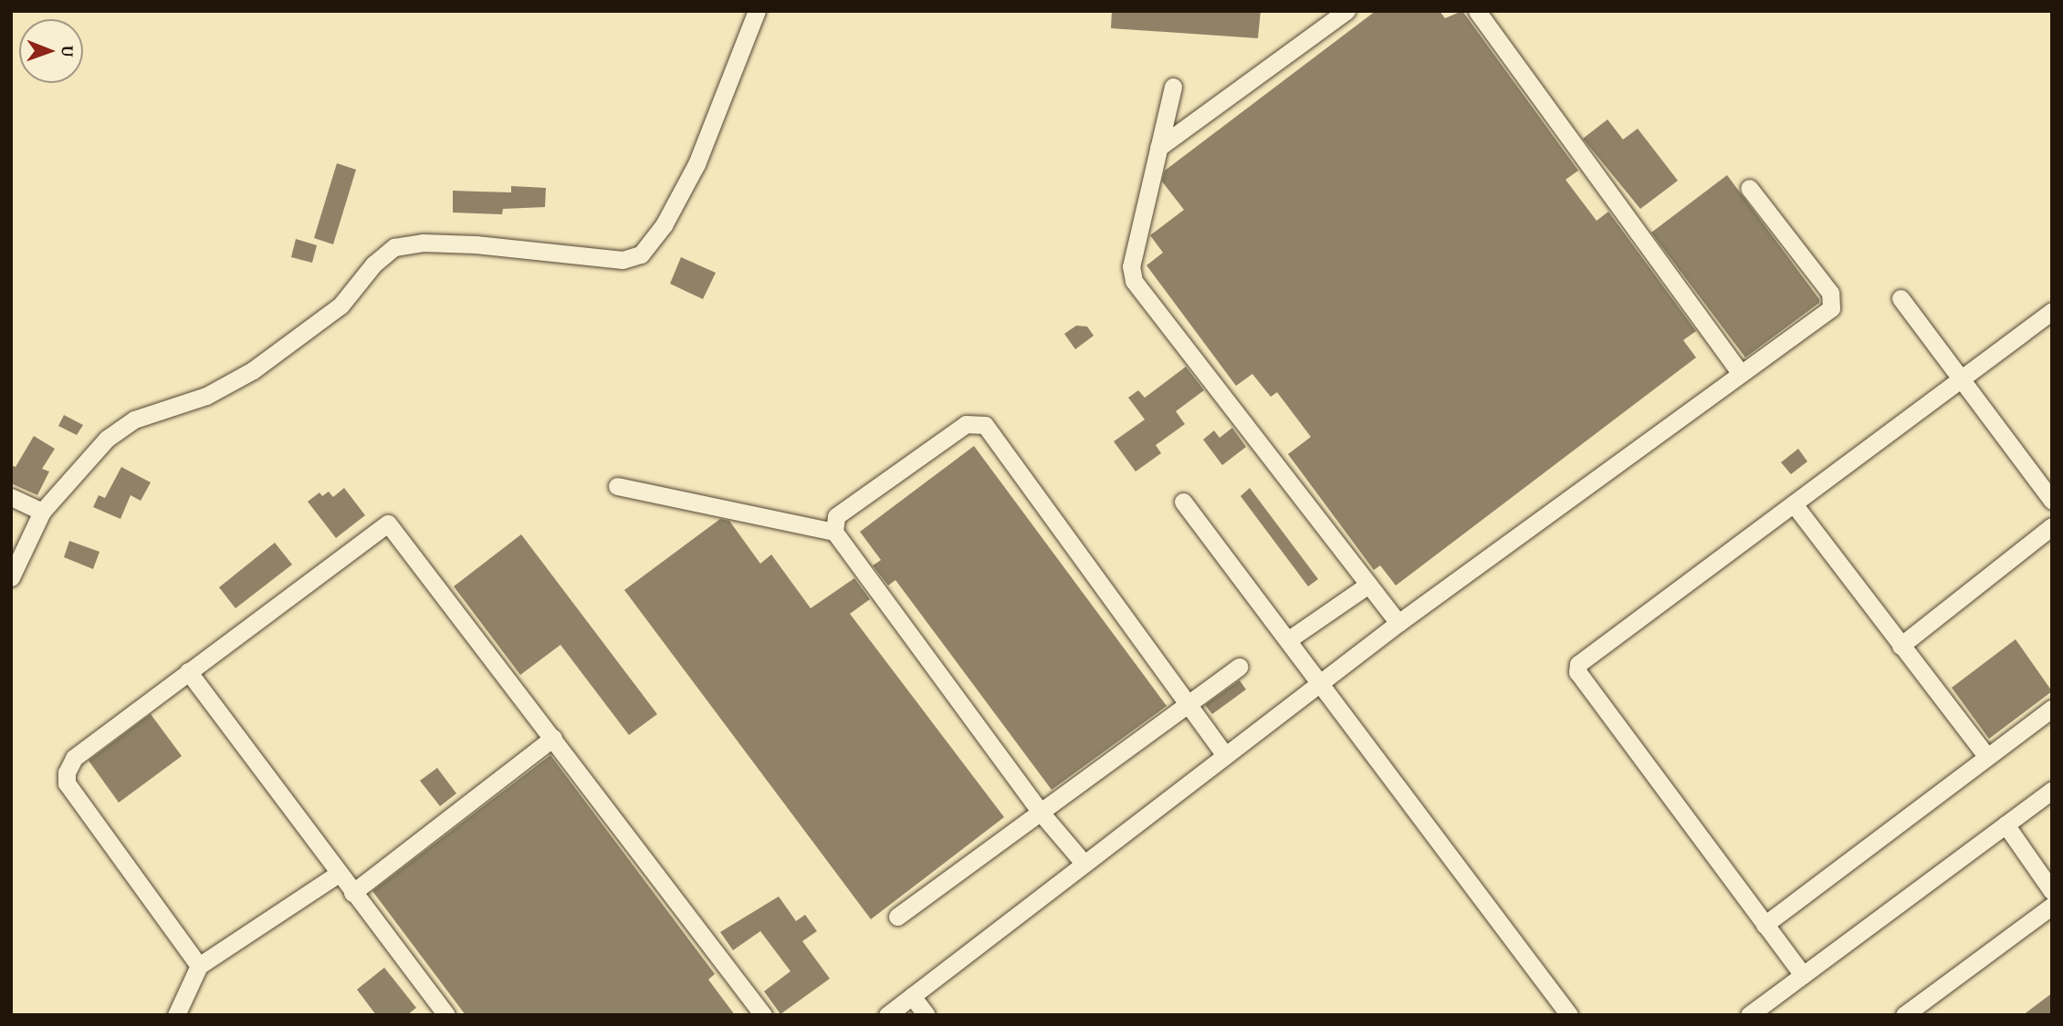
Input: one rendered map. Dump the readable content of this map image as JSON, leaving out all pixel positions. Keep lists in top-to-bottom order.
{
  "north": "right"
}
